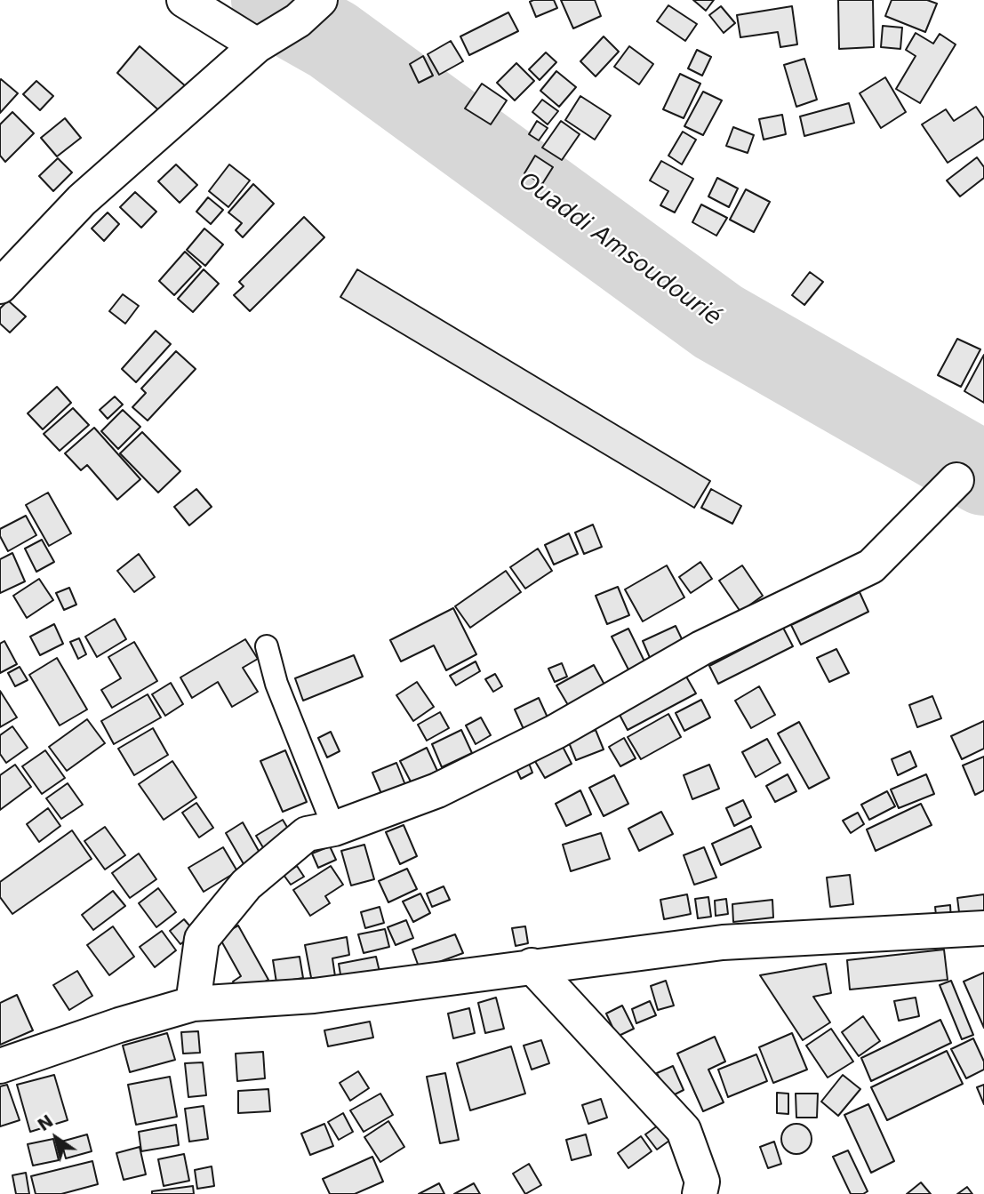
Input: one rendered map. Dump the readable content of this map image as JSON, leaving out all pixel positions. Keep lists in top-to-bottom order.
{
  "water": ["Ouaddi Amsoudourié"],
  "north": "top left"
}
